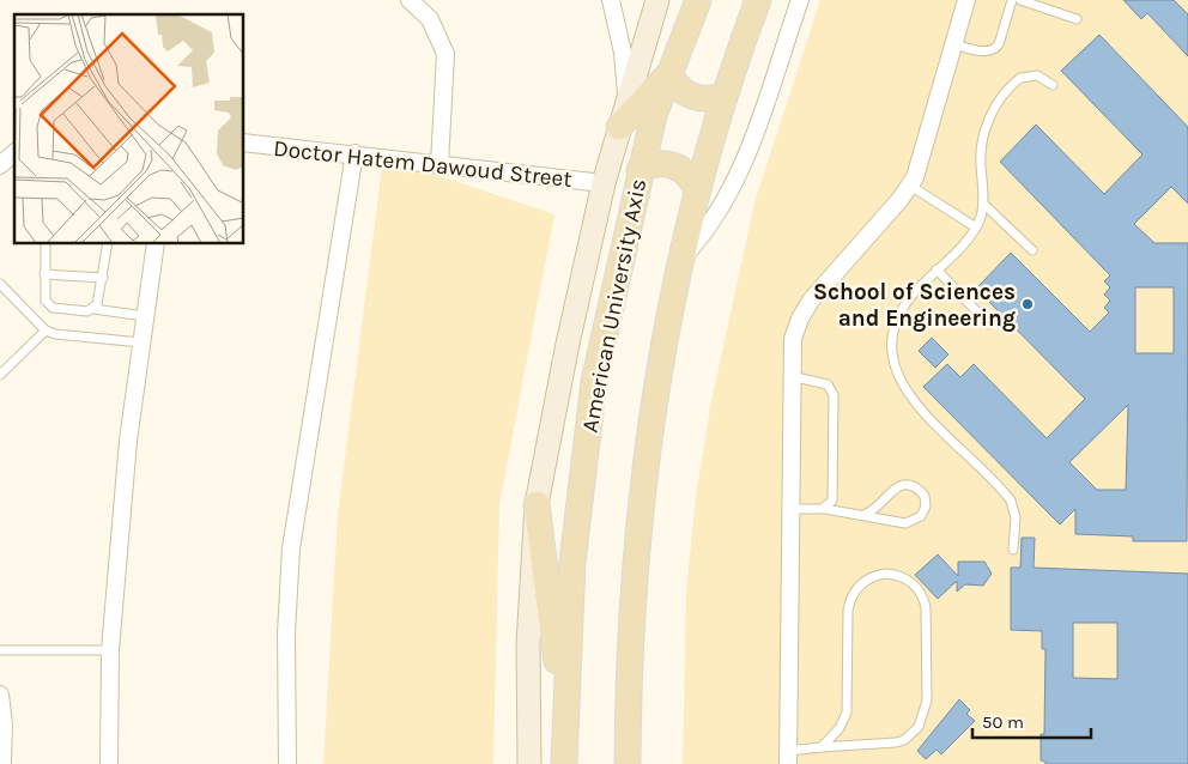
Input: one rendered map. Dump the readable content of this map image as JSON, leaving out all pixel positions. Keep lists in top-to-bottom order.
{
  "streets": {
    "main road": ["American University Axis"],
    "street": ["Doctor Hatem Dawoud Street"]
  },
  "places": ["School of Sciences and Engineering"],
  "scale_bar": "50 m"
}
